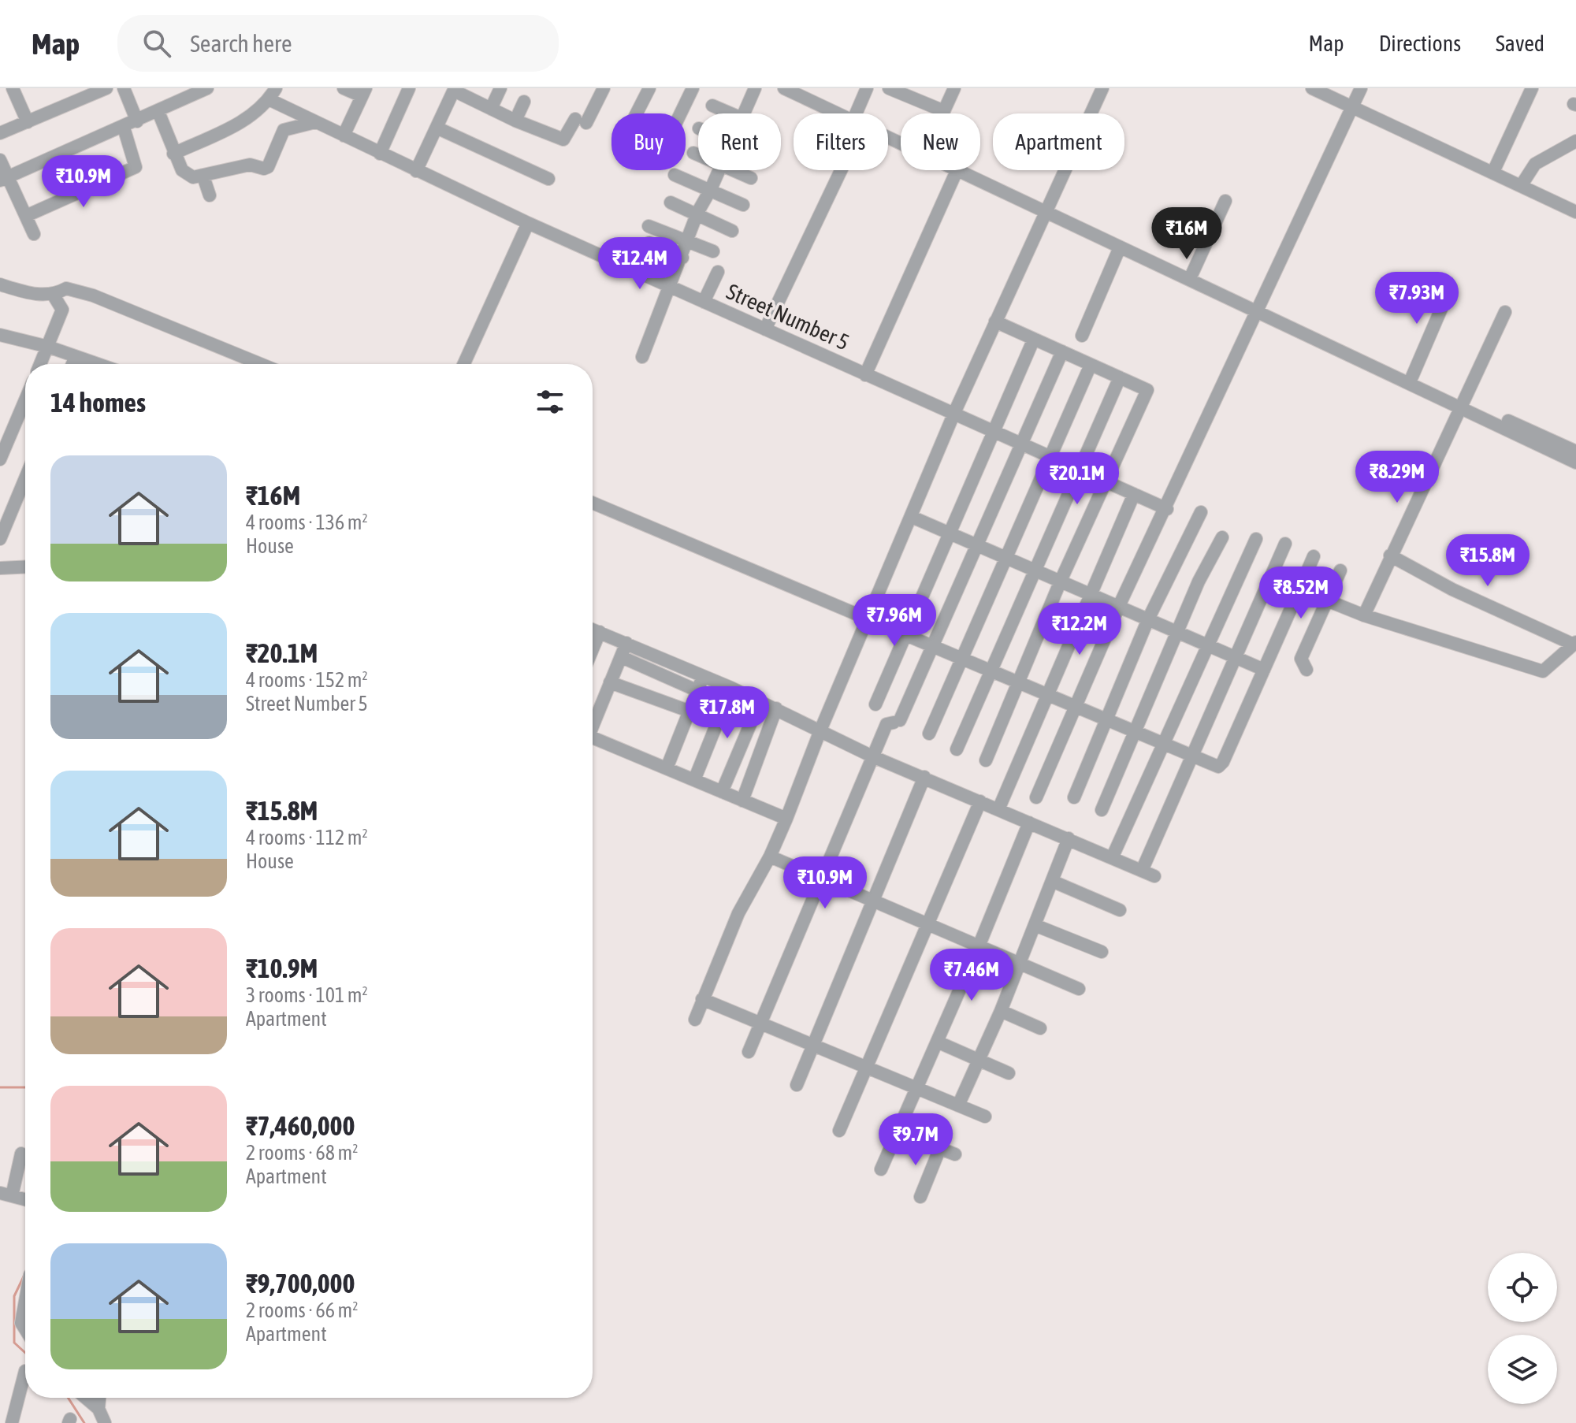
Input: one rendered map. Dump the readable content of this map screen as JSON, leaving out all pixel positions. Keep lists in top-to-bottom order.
{
  "streets": {
    "street": ["Street Number 5"]
  },
  "page": {
    "header": "Map",
    "search": "Search here",
    "nav": ["Map", "Directions", "Saved"],
    "chip": [
      "Buy",
      "Rent",
      "Filters",
      "New",
      "Apartment"
    ],
    "price": [
      "₹10.9M",
      "₹16M",
      "₹12.4M",
      "₹7.93M",
      "₹8.29M",
      "₹20.1M",
      "₹15.8M",
      "₹8.52M",
      "₹7.96M",
      "₹12.2M",
      "₹17.8M",
      "₹10.9M",
      "₹7.46M",
      "₹9.7M"
    ],
    "heading": "14 homes",
    "list": [
      {
        "name": "₹16M",
        "note": "4 rooms · 136 m² · House"
      },
      {
        "name": "₹20.1M",
        "note": "4 rooms · 152 m² · Street Number 5"
      },
      {
        "name": "₹15.8M",
        "note": "4 rooms · 112 m² · House"
      },
      {
        "name": "₹10.9M",
        "note": "3 rooms · 101 m² · Apartment"
      },
      {
        "name": "₹7,460,000",
        "note": "2 rooms · 68 m² · Apartment"
      },
      {
        "name": "₹9,700,000",
        "note": "2 rooms · 66 m² · Apartment"
      }
    ]
  }
}
